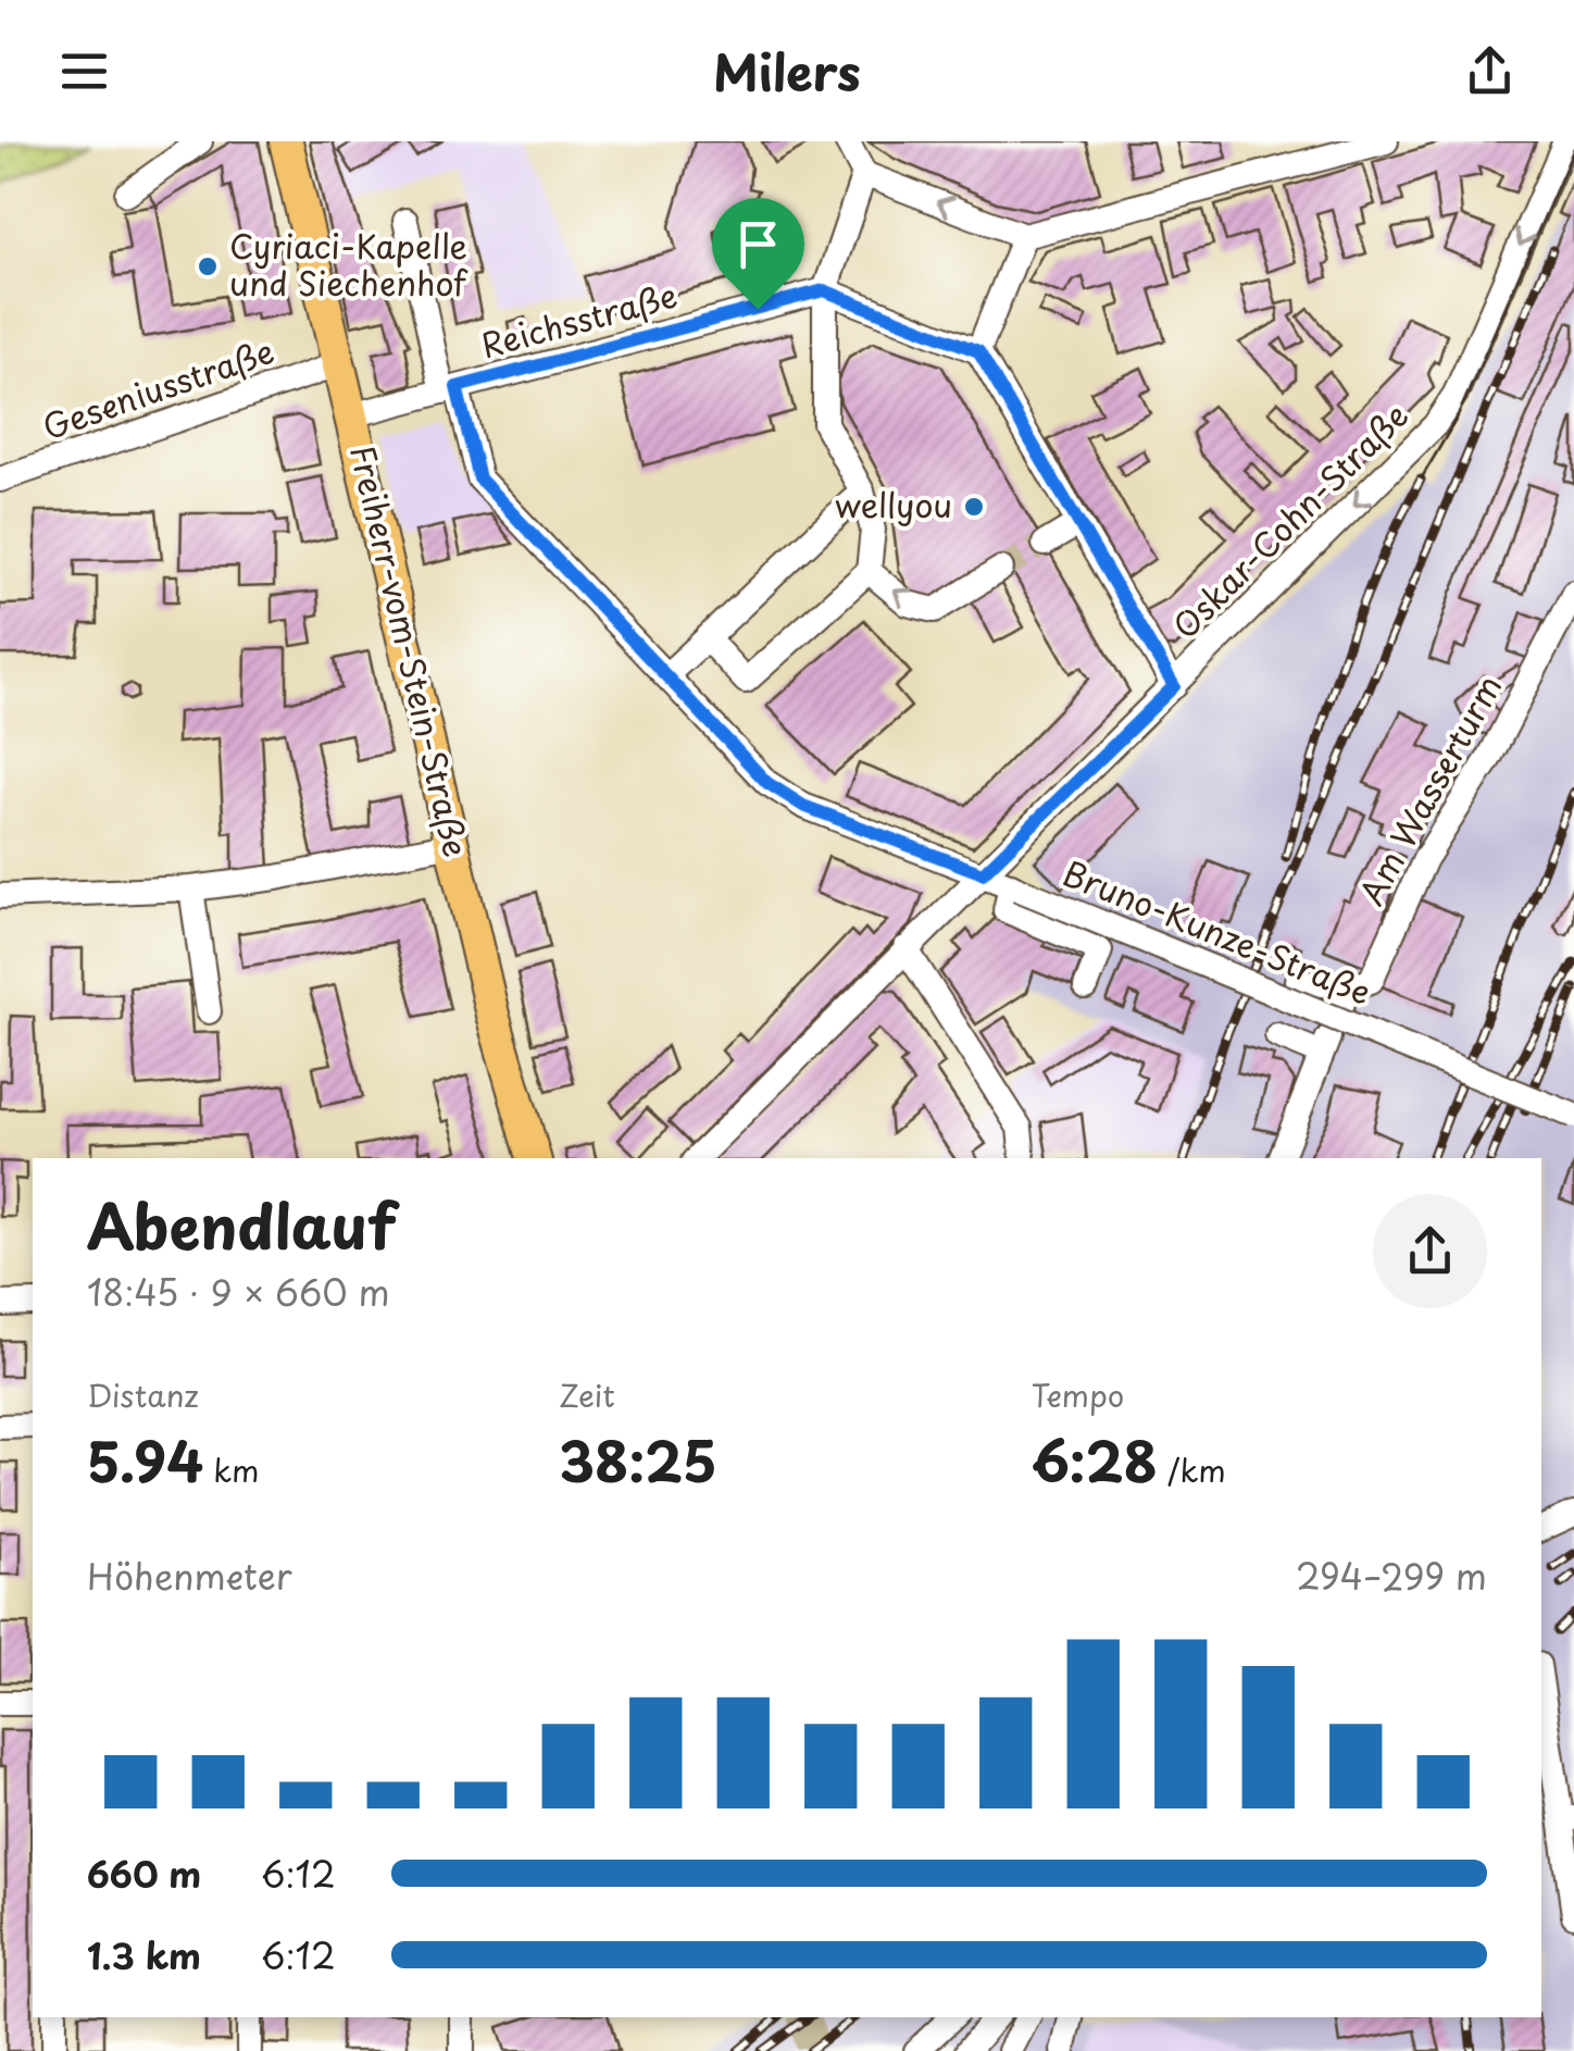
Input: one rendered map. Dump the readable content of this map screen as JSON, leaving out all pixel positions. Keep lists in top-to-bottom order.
{
  "streets": {
    "main road": ["Freiherr-vom-Stein-Straße"],
    "street": [
      "Reichsstraße",
      "Geseniusstraße",
      "Oskar-Cohn-Straße",
      "Am Wasserturm",
      "Bruno-Kunze-Straße"
    ]
  },
  "crossings": [
    ["Reichsstraße", "Freiherr-vom-Stein-Straße"],
    ["Reichsstraße", "Bruno-Kunze-Straße"],
    ["Geseniusstraße", "Freiherr-vom-Stein-Straße"],
    ["Oskar-Cohn-Straße", "Bruno-Kunze-Straße"]
  ],
  "one_way": ["Oskar-Cohn-Straße"],
  "places": ["Cyriaci-Kapelle und Siechenhof", "wellyou"],
  "page": {
    "header": "Milers",
    "heading": ["Abendlauf", "18:45 · 9 × 660 m"],
    "stats": [
      ["Distanz", "5.94 km"],
      ["Zeit", "38:25"],
      ["Tempo", "6:28 /km"]
    ],
    "chart": ["Höhenmeter", "294–299 m"],
    "list": [
      {
        "name": "660 m",
        "note": "6:12"
      },
      {
        "name": "1.3 km",
        "note": "6:12"
      }
    ]
  }
}
